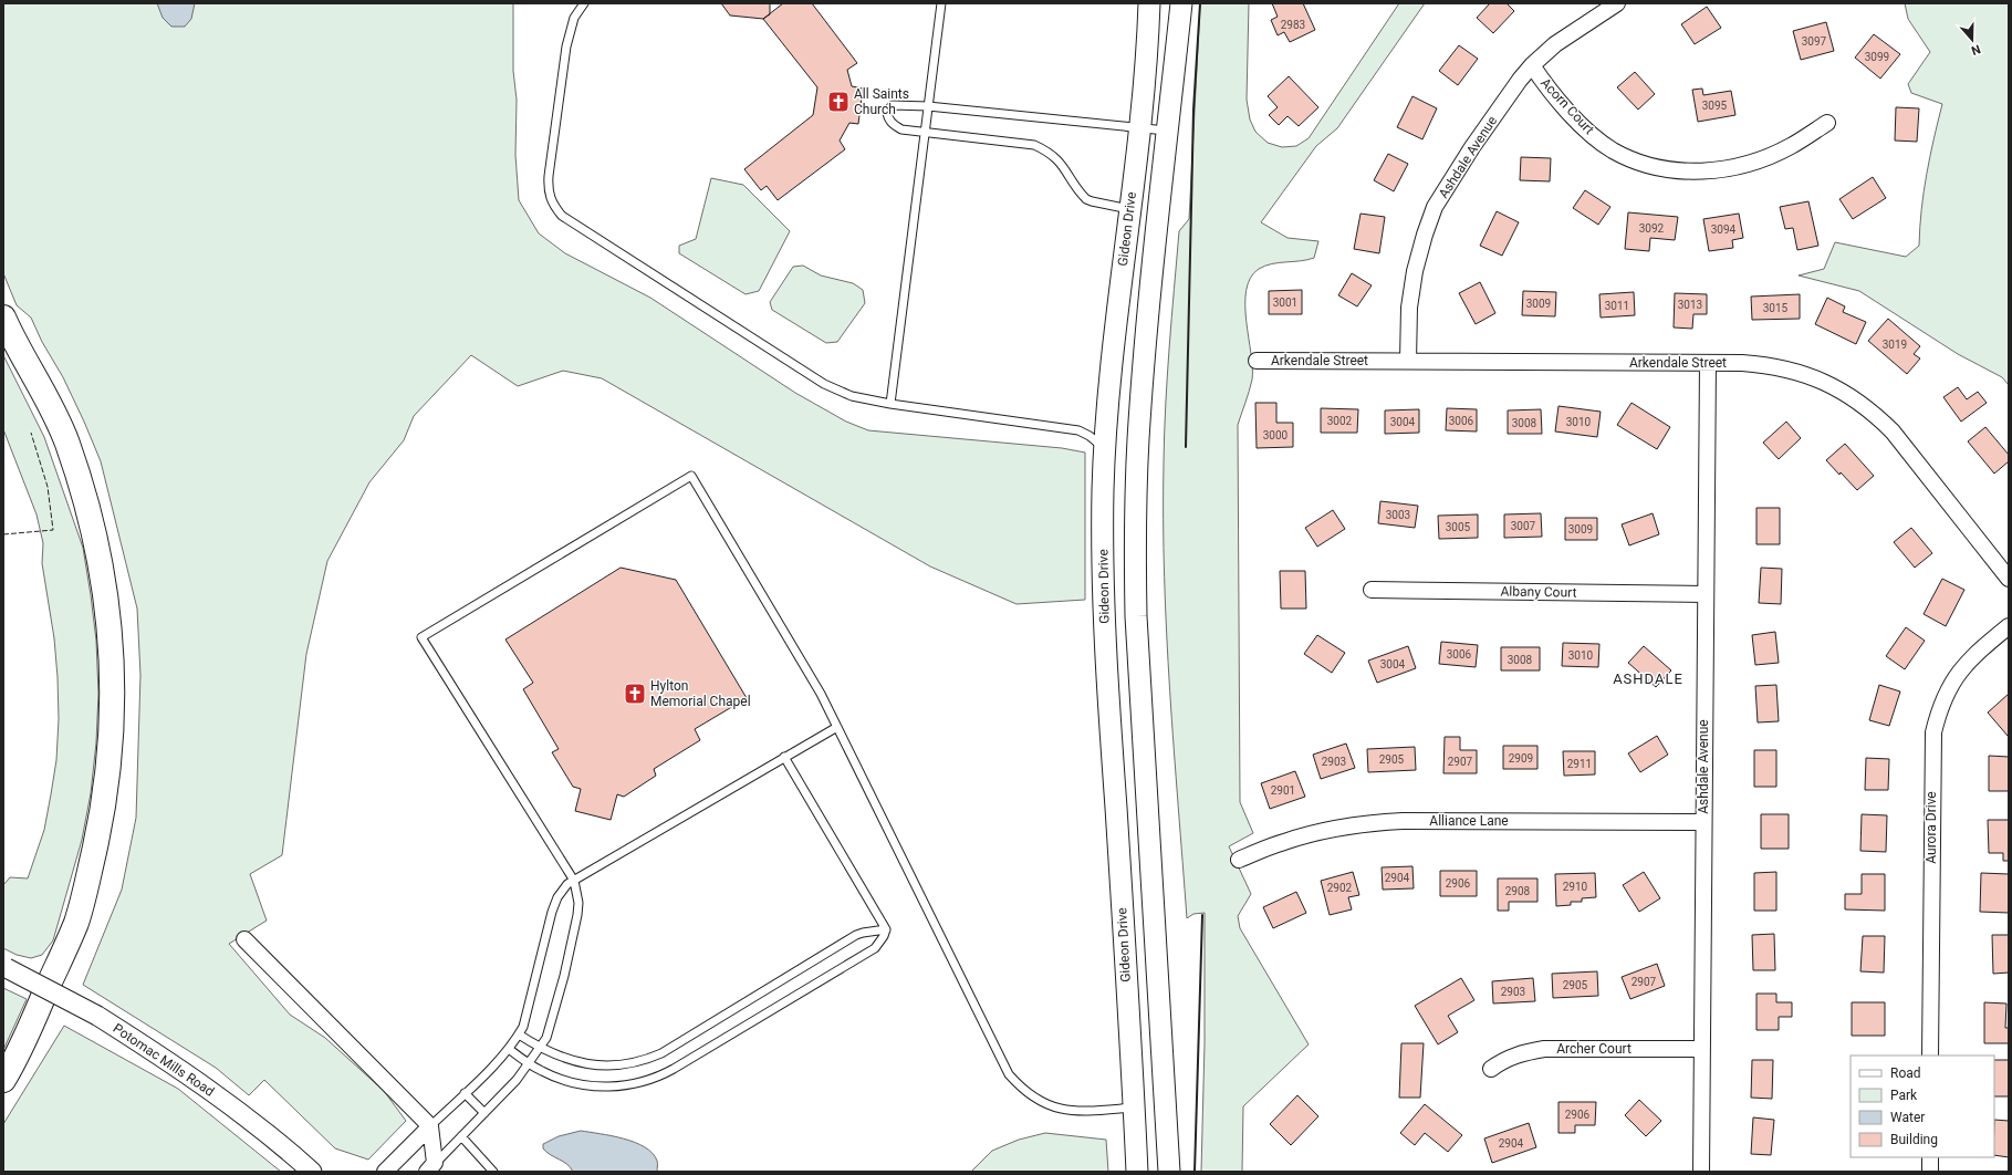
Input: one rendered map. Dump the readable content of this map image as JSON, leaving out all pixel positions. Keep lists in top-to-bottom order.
{
  "streets": {
    "main road": ["Gideon Drive"],
    "street": [
      "Acorn Court",
      "Ashdale Avenue",
      "Arkendale Street",
      "Albany Court",
      "Alliance Lane",
      "Aurora Drive",
      "Archer Court",
      "Potomac Mills Road"
    ]
  },
  "crossings": [
    ["Acorn Court", "Ashdale Avenue"],
    ["Ashdale Avenue", "Arkendale Street"],
    ["Ashdale Avenue", "Albany Court"],
    ["Ashdale Avenue", "Alliance Lane"],
    ["Ashdale Avenue", "Archer Court"]
  ],
  "districts": ["ASHDALE"],
  "places": {
    "church": ["All Saints Church", "Hylton Memorial Chapel"]
  },
  "house_numbers": [
    "2983",
    "3097",
    "3099",
    "3095",
    "3092",
    "3094",
    "3001",
    "3009",
    "3013",
    "3011",
    "3015",
    "3019",
    "3002",
    "3006",
    "3004",
    "3010",
    "3008",
    "3000",
    "3003",
    "3007",
    "3005",
    "3009",
    "3006",
    "3010",
    "3008",
    "3004",
    "2909",
    "2905",
    "2903",
    "2907",
    "2911",
    "2901",
    "2904",
    "2906",
    "2910",
    "2902",
    "2908",
    "2907",
    "2905",
    "2903",
    "2906",
    "2904"
  ],
  "legend": [
    "Road",
    "Park",
    "Water",
    "Building"
  ],
  "north": "bottom"
}
